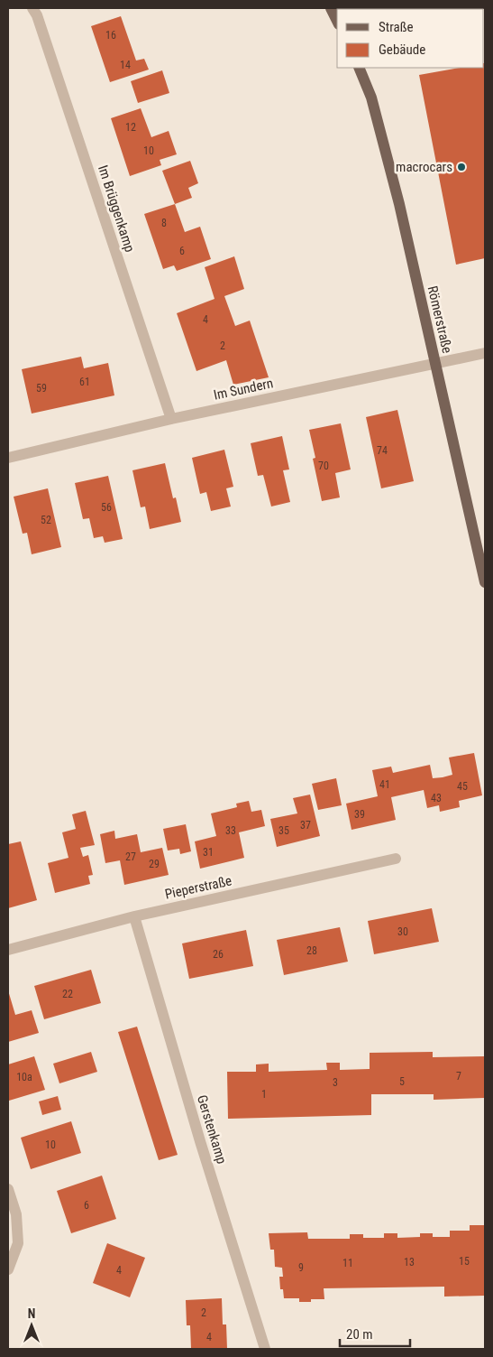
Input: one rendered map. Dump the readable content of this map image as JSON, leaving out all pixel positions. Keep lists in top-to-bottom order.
{
  "streets": {
    "main road": ["Römerstraße"],
    "street": [
      "Im Brüggenkamp",
      "Im Sundern",
      "Pieperstraße",
      "Gerstenkamp"
    ]
  },
  "crossings": [
    ["Im Brüggenkamp", "Im Sundern"],
    ["Römerstraße", "Im Sundern"],
    ["Pieperstraße", "Gerstenkamp"]
  ],
  "places": ["macrocars"],
  "house_numbers": [
    "16",
    "14",
    "12",
    "10",
    "8",
    "6",
    "4",
    "2",
    "61",
    "59",
    "74",
    "70",
    "56",
    "52",
    "41",
    "45",
    "43",
    "39",
    "37",
    "33",
    "35",
    "31",
    "27",
    "29",
    "30",
    "28",
    "26",
    "22",
    "7",
    "10a",
    "5",
    "3",
    "1",
    "10",
    "6",
    "15",
    "13",
    "11",
    "9",
    "4",
    "2",
    "4"
  ],
  "legend": ["Straße", "Gebäude"],
  "scale_bar": "20 m",
  "north": "top"
}
